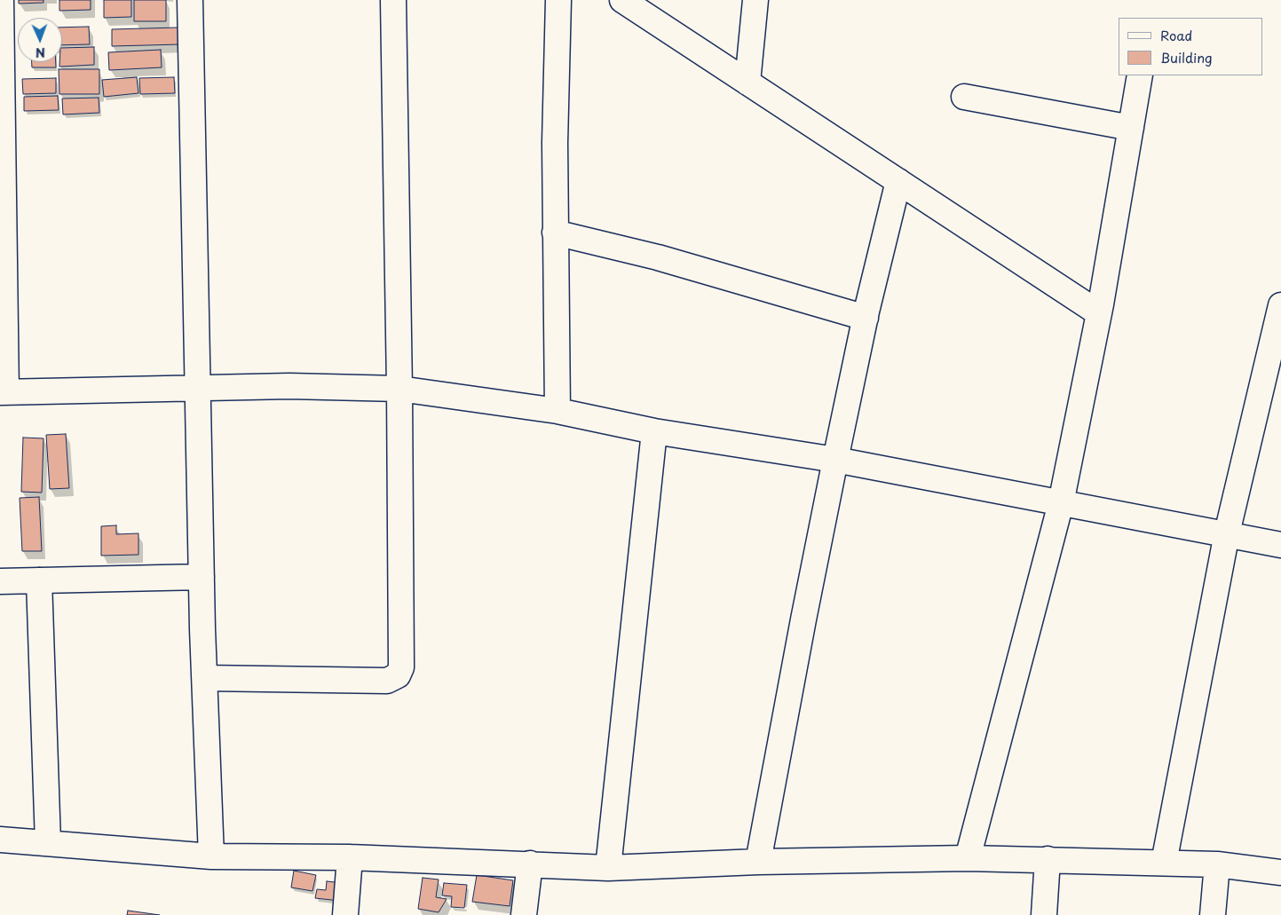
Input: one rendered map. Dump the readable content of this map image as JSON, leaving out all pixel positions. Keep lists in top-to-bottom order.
{
  "legend": ["Road", "Building"],
  "north": "bottom"
}
